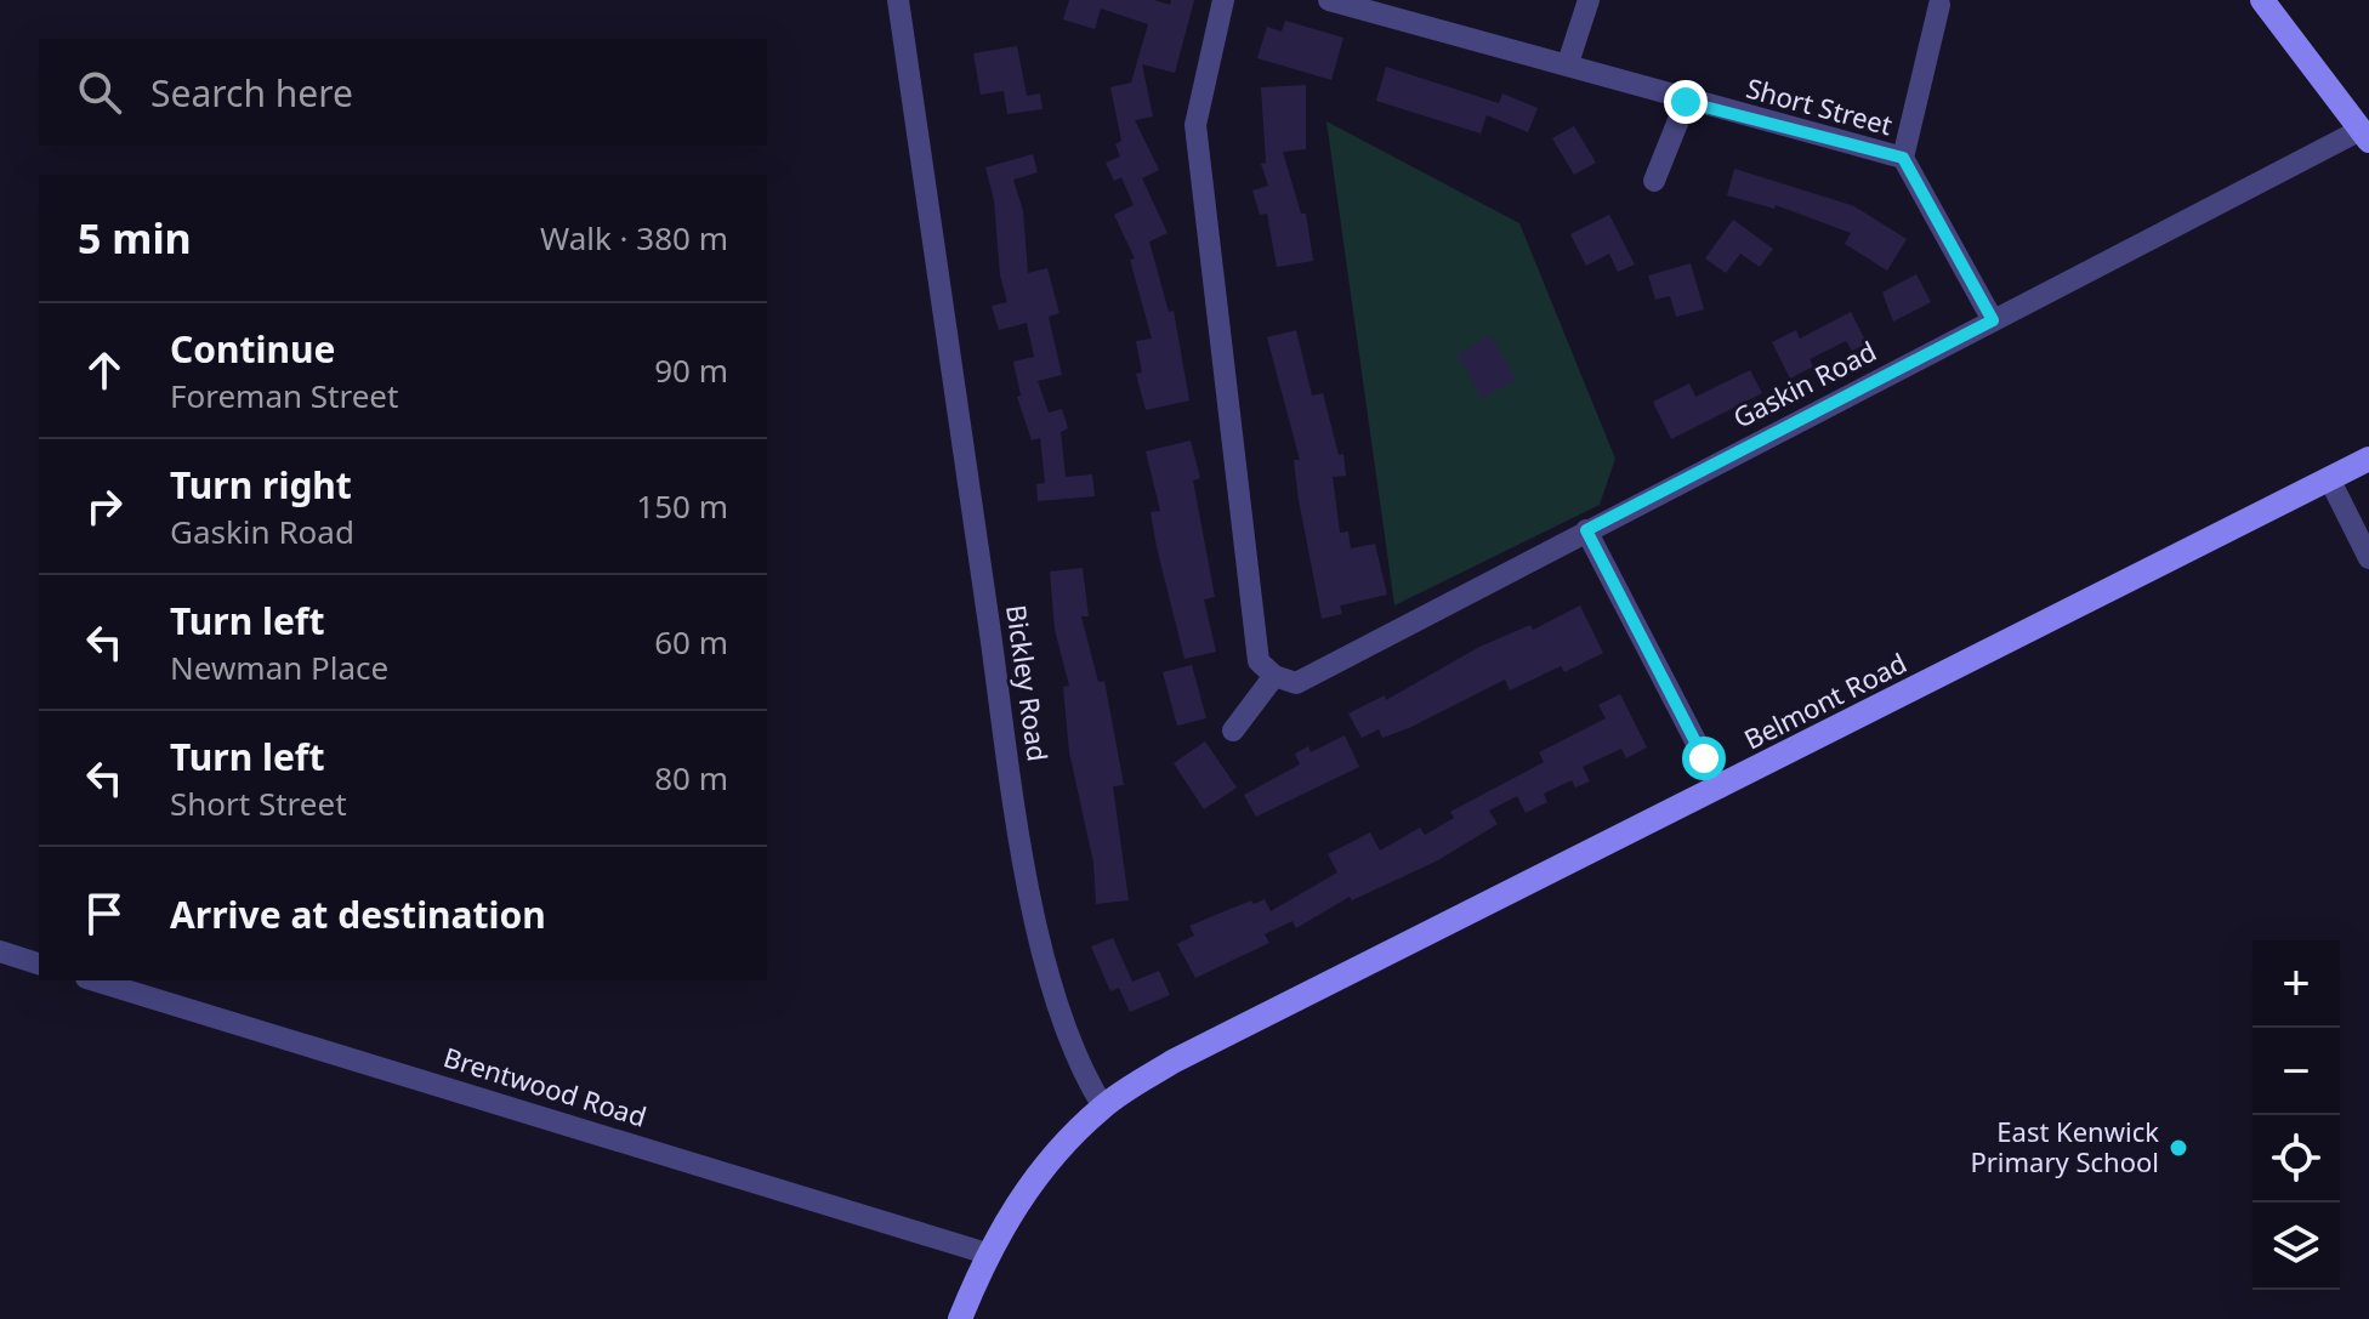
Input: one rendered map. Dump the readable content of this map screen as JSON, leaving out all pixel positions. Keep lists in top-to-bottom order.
{
  "streets": {
    "street": [
      "Short Street",
      "Gaskin Road",
      "Bickley Road",
      "Belmont Road",
      "Brentwood Road"
    ]
  },
  "crossings": [
    ["Bickley Road", "Belmont Road"]
  ],
  "places": ["East Kenwick Primary School"],
  "page": {
    "search": "Search here",
    "heading": ["5 min", "Walk · 380 m"],
    "list": [
      ["Continue", "Foreman Street", "90 m"],
      ["Turn right", "Gaskin Road", "150 m"],
      ["Turn left", "Newman Place", "60 m"],
      ["Turn left", "Short Street", "80 m"],
      "Arrive at destination"
    ],
    "map_buttons": ["+", "−"]
  }
}
